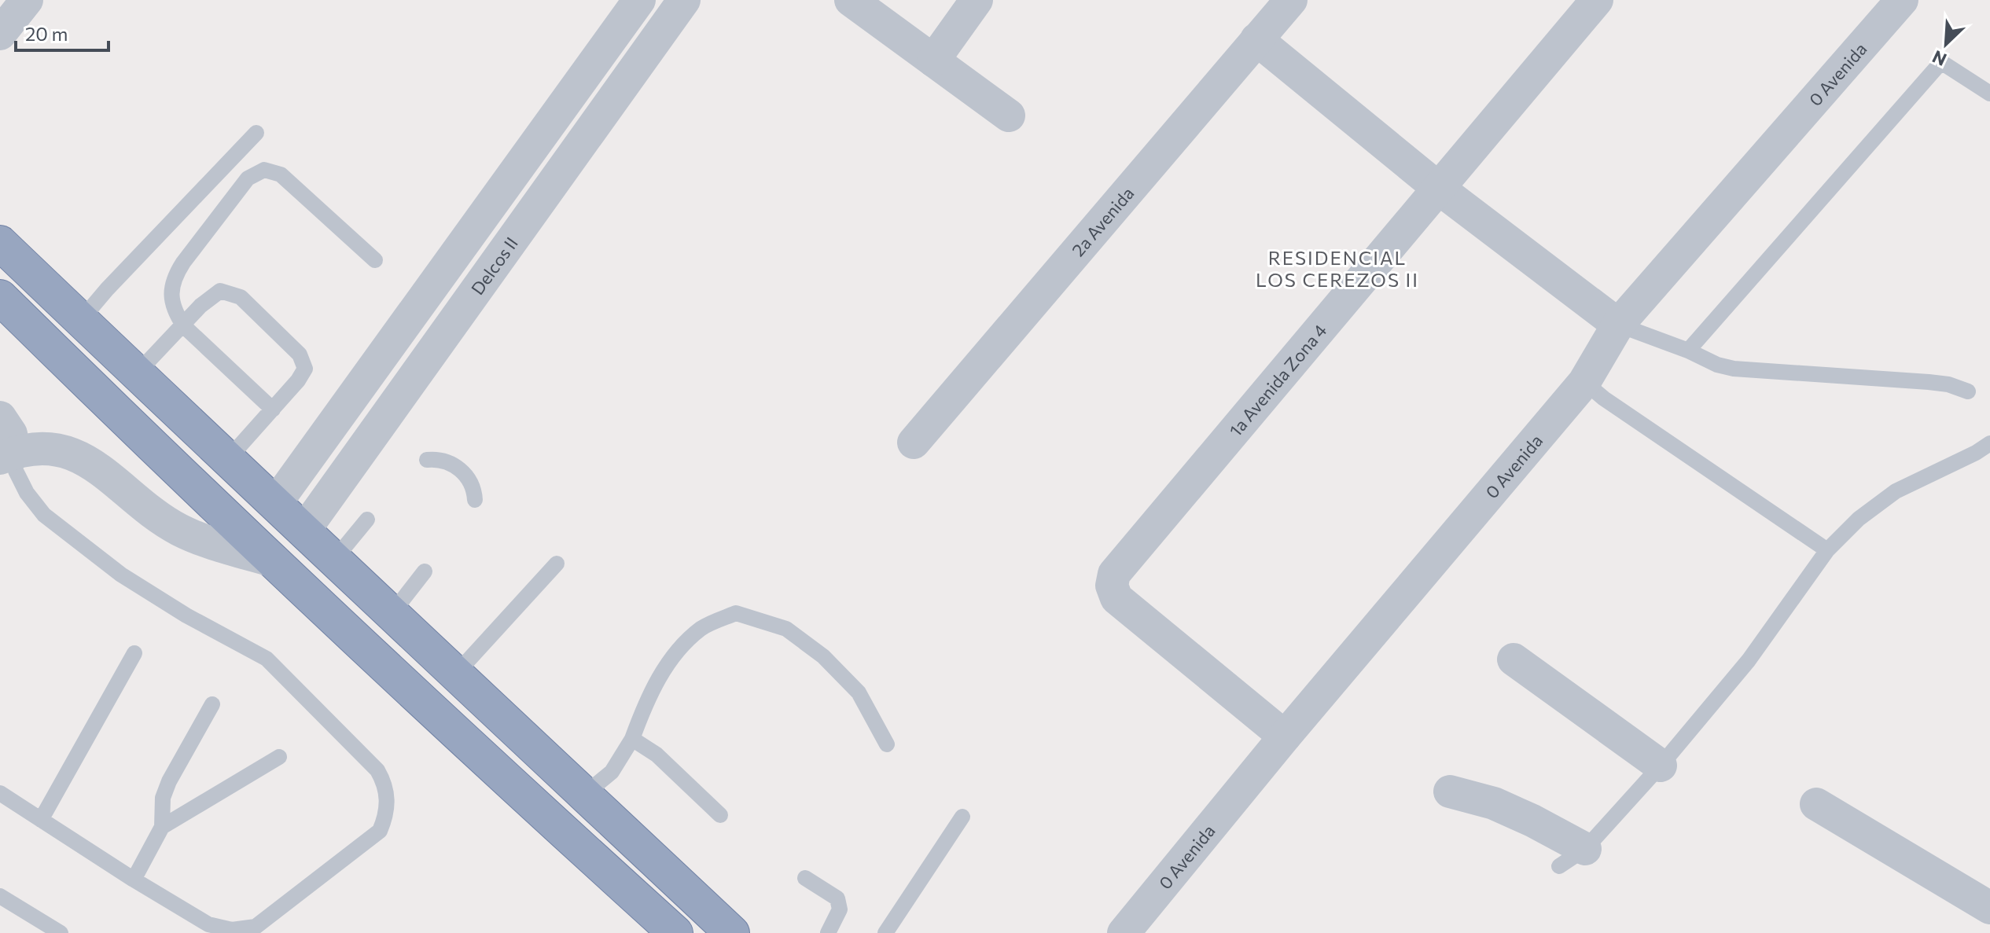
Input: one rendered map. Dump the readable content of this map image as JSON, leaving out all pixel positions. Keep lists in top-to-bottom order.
{
  "streets": {
    "street": [
      "0 Avenida",
      "2a Avenida",
      "Delcos II",
      "1a Avenida Zona 4"
    ]
  },
  "crossings": [
    ["0 Avenida", "1a Avenida Zona 4"]
  ],
  "districts": ["RESIDENCIAL LOS CEREZOS II"],
  "scale_bar": "20 m",
  "north": "bottom left"
}
